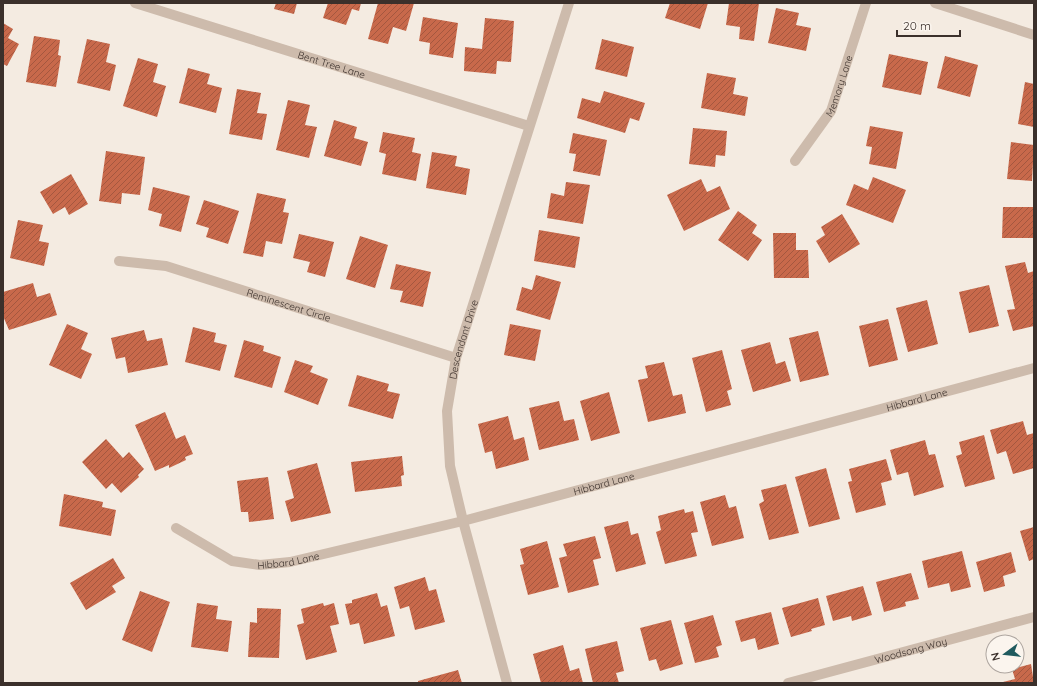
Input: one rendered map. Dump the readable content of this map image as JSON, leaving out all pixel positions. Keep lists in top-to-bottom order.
{
  "streets": {
    "street": [
      "Bent Tree Lane",
      "Memory Lane",
      "Reminescent Circle",
      "Descendant Drive",
      "Hibbard Lane",
      "Woodsong Way"
    ]
  },
  "crossings": [
    ["Bent Tree Lane", "Descendant Drive"],
    ["Reminescent Circle", "Descendant Drive"],
    ["Descendant Drive", "Hibbard Lane"]
  ],
  "scale_bar": "20 m",
  "north": "left"
}
